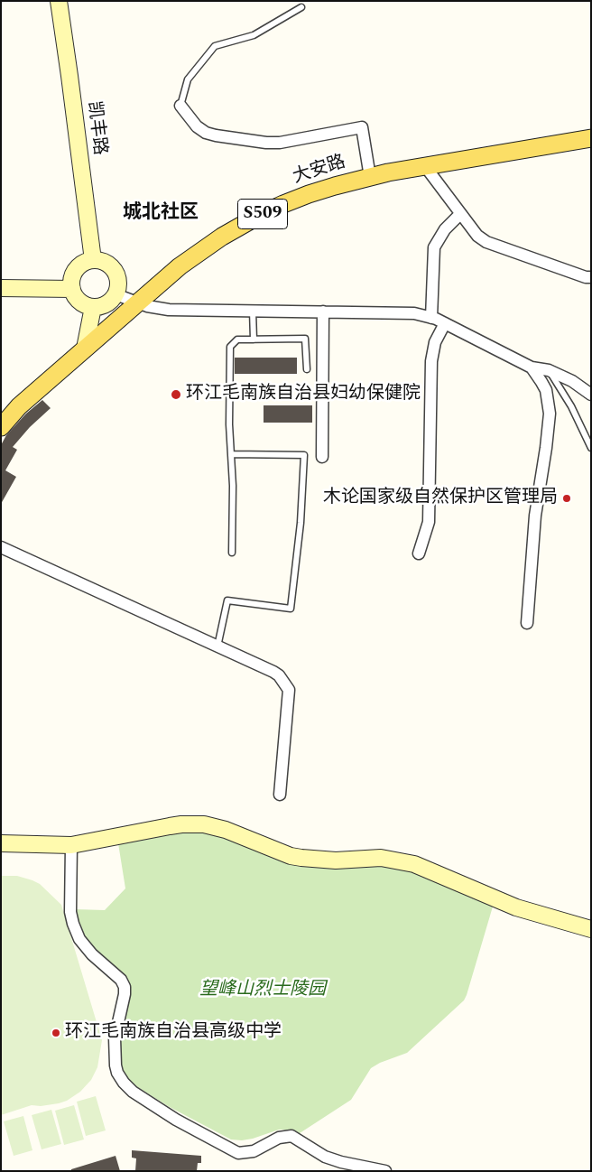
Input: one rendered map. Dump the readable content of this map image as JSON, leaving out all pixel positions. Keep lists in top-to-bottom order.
{
  "streets": {
    "main road": ["大安路", "S509"],
    "street": ["凯丰路"]
  },
  "districts": ["城北社区"],
  "parks": ["望峰山烈士陵园"],
  "places": ["环江毛南族自治县妇幼保健院", "木论国家级自然保护区管理局", "环江毛南族自治县高级中学"]
}
